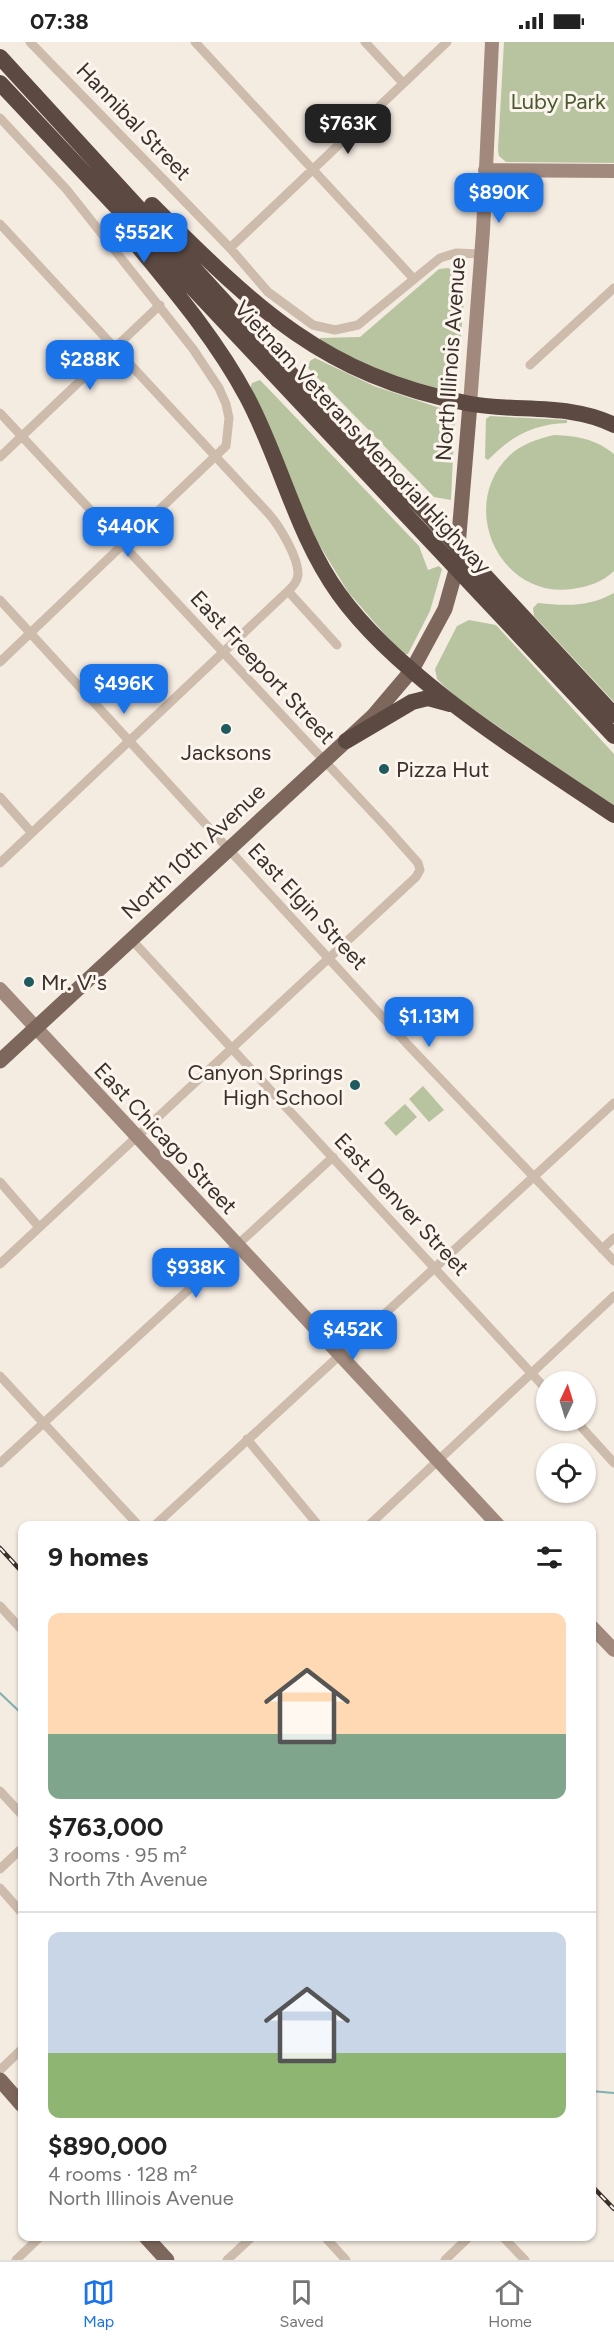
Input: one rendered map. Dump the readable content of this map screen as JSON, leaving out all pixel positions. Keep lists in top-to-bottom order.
{
  "streets": {
    "highway": ["Vietnam Veterans Memorial Highway"],
    "main road": ["North Illinois Avenue", "North 10th Avenue"],
    "street": [
      "Hannibal Street",
      "East Freeport Street",
      "East Elgin Street",
      "East Chicago Street",
      "East Denver Street"
    ]
  },
  "crossings": [
    ["North Illinois Avenue", "North 10th Avenue"],
    ["East Freeport Street", "North 10th Avenue"],
    ["East Freeport Street", "East Elgin Street"],
    ["North 10th Avenue", "East Elgin Street"],
    ["North 10th Avenue", "East Chicago Street"],
    ["North 10th Avenue", "East Denver Street"]
  ],
  "parks": ["Luby Park"],
  "places": [
    "Jacksons",
    "Pizza Hut",
    "Mr. V's",
    "Canyon Springs High School"
  ],
  "north": "top",
  "page": {
    "status": "07:38",
    "price": [
      "$763K",
      "$890K",
      "$552K",
      "$288K",
      "$440K",
      "$496K",
      "$1.13M",
      "$938K",
      "$452K"
    ],
    "heading": "9 homes",
    "list": [
      {
        "name": "$763,000",
        "note": "3 rooms · 95 m² · North 7th Avenue"
      },
      {
        "name": "$890,000",
        "note": "4 rooms · 128 m² · North Illinois Avenue"
      }
    ],
    "tabs": ["Map", "Saved", "Home"]
  }
}
